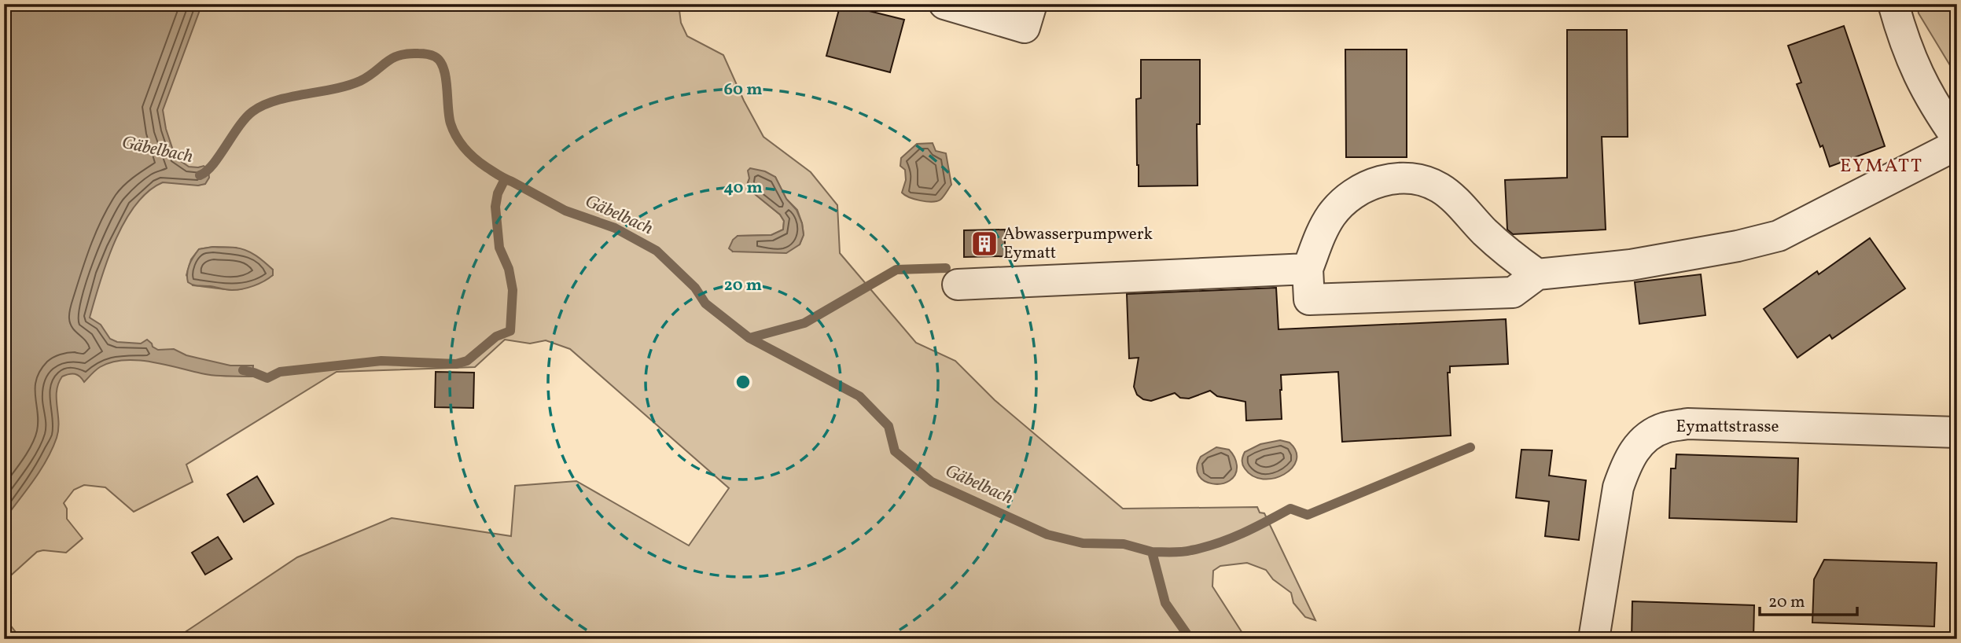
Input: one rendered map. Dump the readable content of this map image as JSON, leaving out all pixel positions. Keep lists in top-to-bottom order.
{
  "streets": {
    "street": ["Eymattstrasse"]
  },
  "districts": ["EYMATT"],
  "water": ["Gäbelbach"],
  "places": {
    "building": ["Abwasserpumpwerk Eymatt"]
  },
  "scale_bar": "20 m",
  "rings": ["60 m", "40 m", "20 m"]
}
